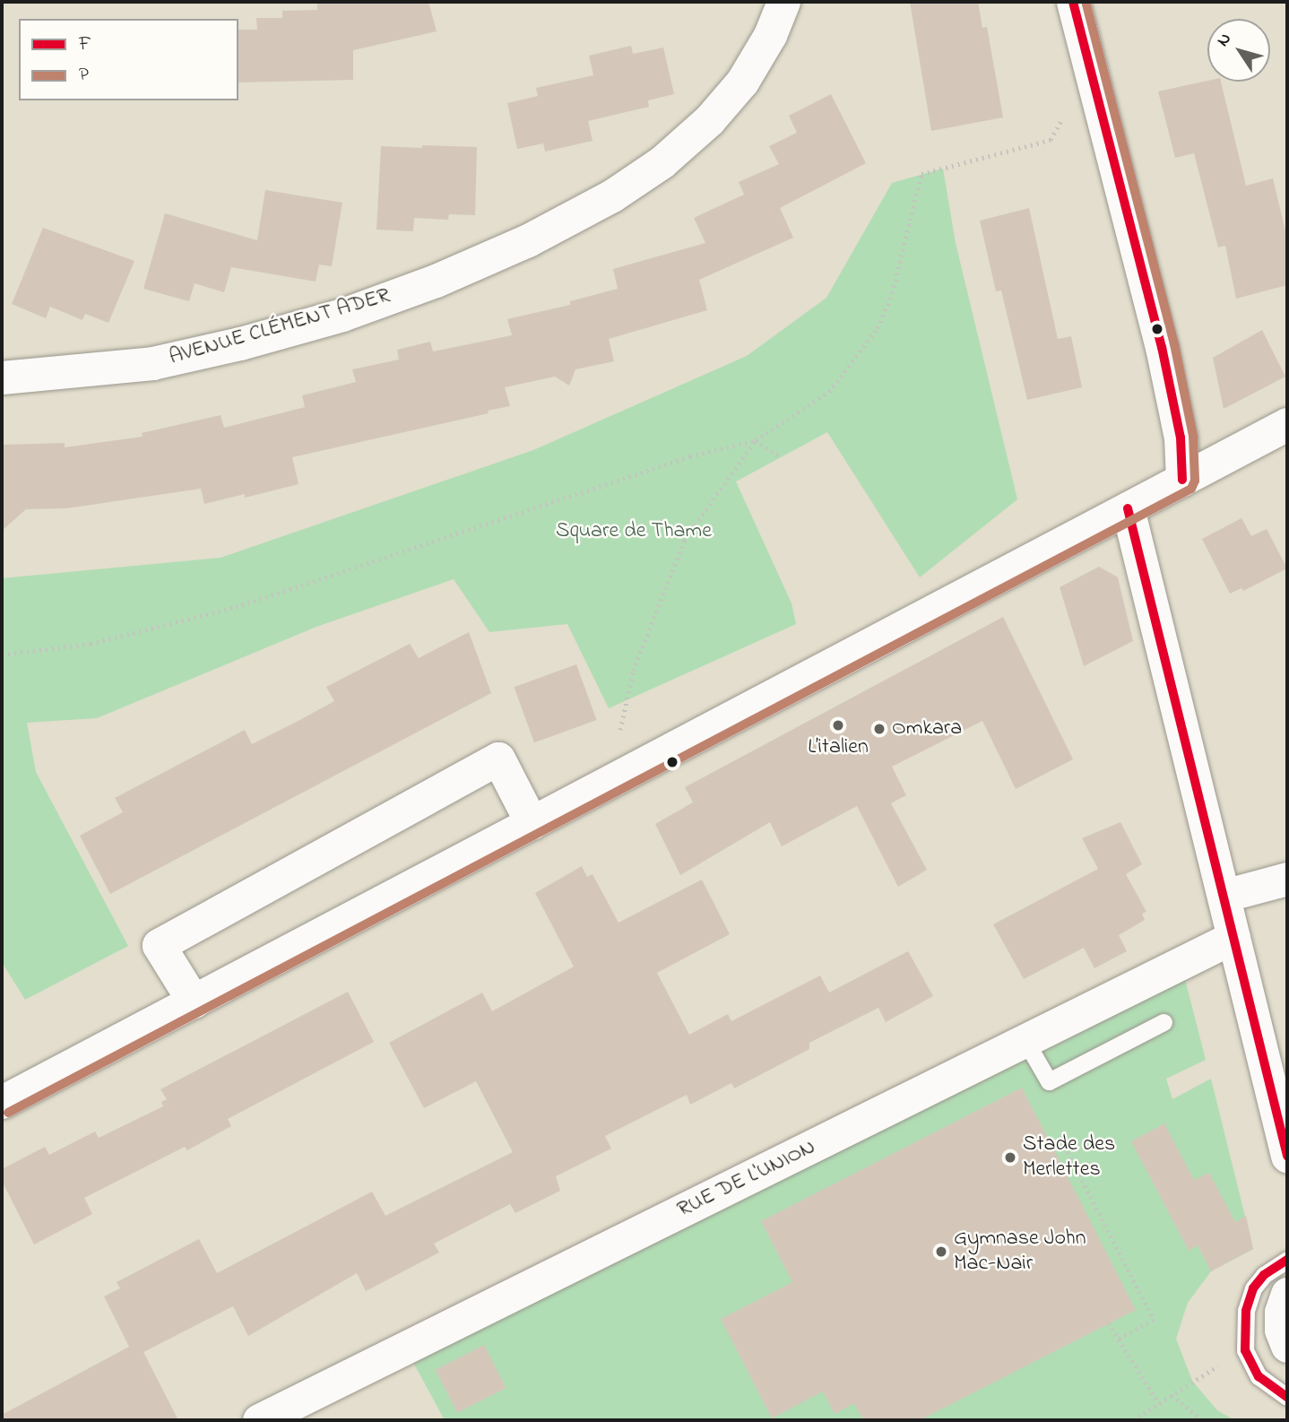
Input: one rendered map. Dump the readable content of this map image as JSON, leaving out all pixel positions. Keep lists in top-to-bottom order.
{
  "streets": {
    "street": ["AVENUE CLÉMENT ADER", "RUE DE L'UNION"]
  },
  "parks": ["Square de Thame"],
  "places": [
    "L’italien",
    "Omkara",
    "Stade des Merlettes",
    "Gymnase John Mac-Nair"
  ],
  "lines": ["transit line F", "transit line P"],
  "legend": ["F", "P"],
  "north": "top left"
}
